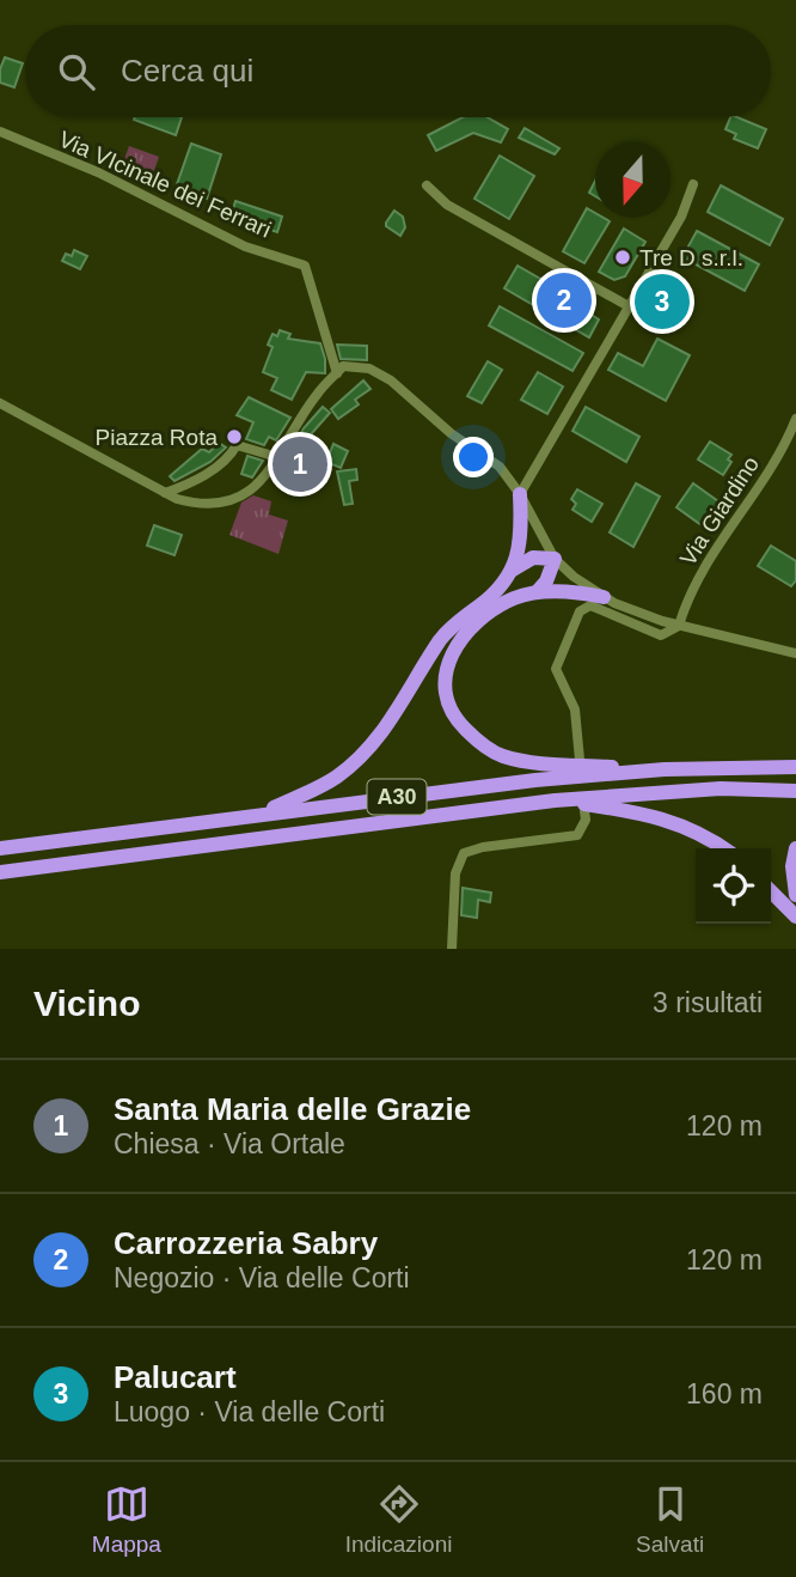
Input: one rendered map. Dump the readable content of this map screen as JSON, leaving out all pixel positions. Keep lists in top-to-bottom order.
{
  "streets": {
    "highway": ["A30"],
    "street": ["Via VIcinale dei Ferrari", "Via Giardino"]
  },
  "places": ["Tre D s.r.l.", "Piazza Rota"],
  "north": "bottom",
  "page": {
    "search": "Cerca qui",
    "pins": ["2", "3", "1"],
    "heading": ["Vicino", "3 risultati"],
    "list": [
      {
        "mark": "1",
        "name": "Santa Maria delle Grazie",
        "note": "Chiesa · Via Ortale",
        "value": "120 m"
      },
      {
        "mark": "2",
        "name": "Carrozzeria Sabry",
        "note": "Negozio · Via delle Corti",
        "value": "120 m"
      },
      {
        "mark": "3",
        "name": "Palucart",
        "note": "Luogo · Via delle Corti",
        "value": "160 m"
      }
    ],
    "nav": ["Mappa", "Indicazioni", "Salvati"]
  }
}
